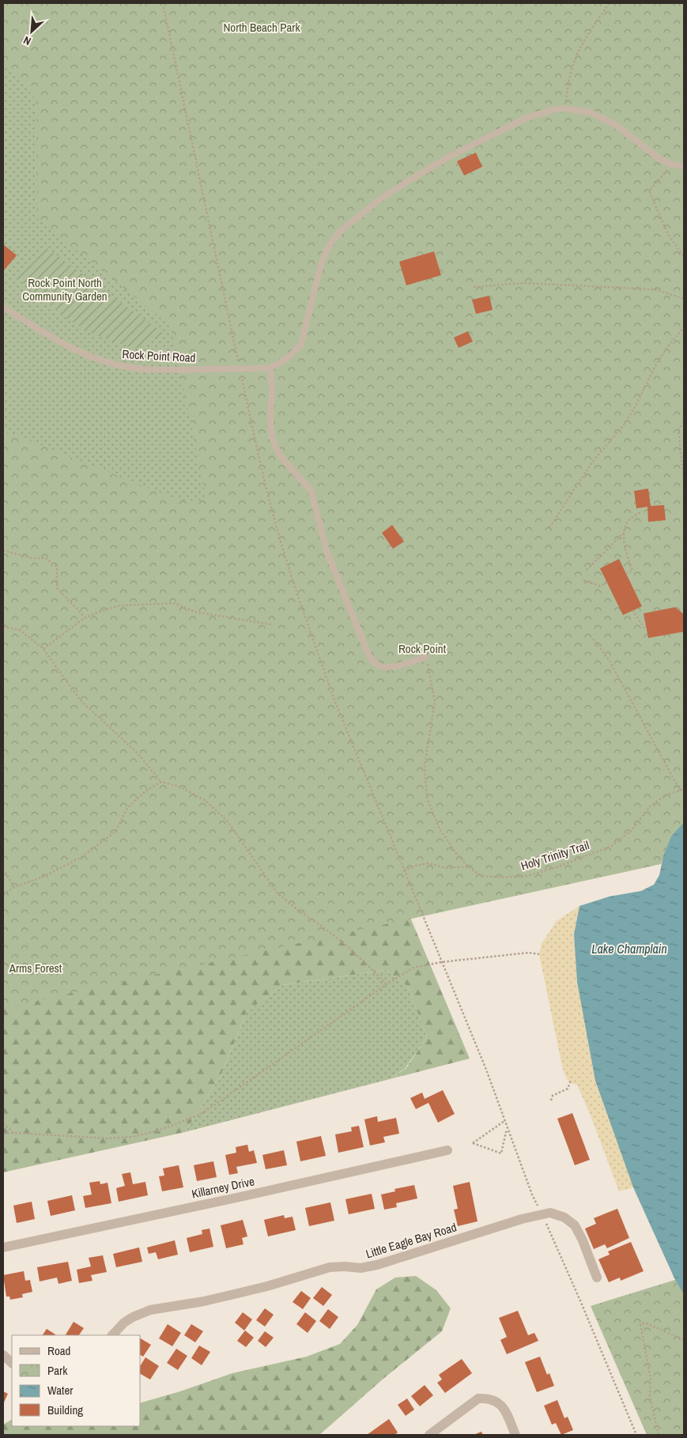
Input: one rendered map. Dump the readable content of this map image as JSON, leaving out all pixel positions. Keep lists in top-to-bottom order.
{
  "streets": {
    "street": ["Killarney Drive", "Little Eagle Bay Road"],
    "lane": ["Rock Point Road"],
    "path": ["Holy Trinity Trail"]
  },
  "water": ["Lake Champlain"],
  "parks": [
    "North Beach Park",
    "Rock Point North Community Garden",
    "Rock Point",
    "Arms Forest"
  ],
  "legend": [
    "Road",
    "Park",
    "Water",
    "Building"
  ],
  "north": "bottom left"
}
